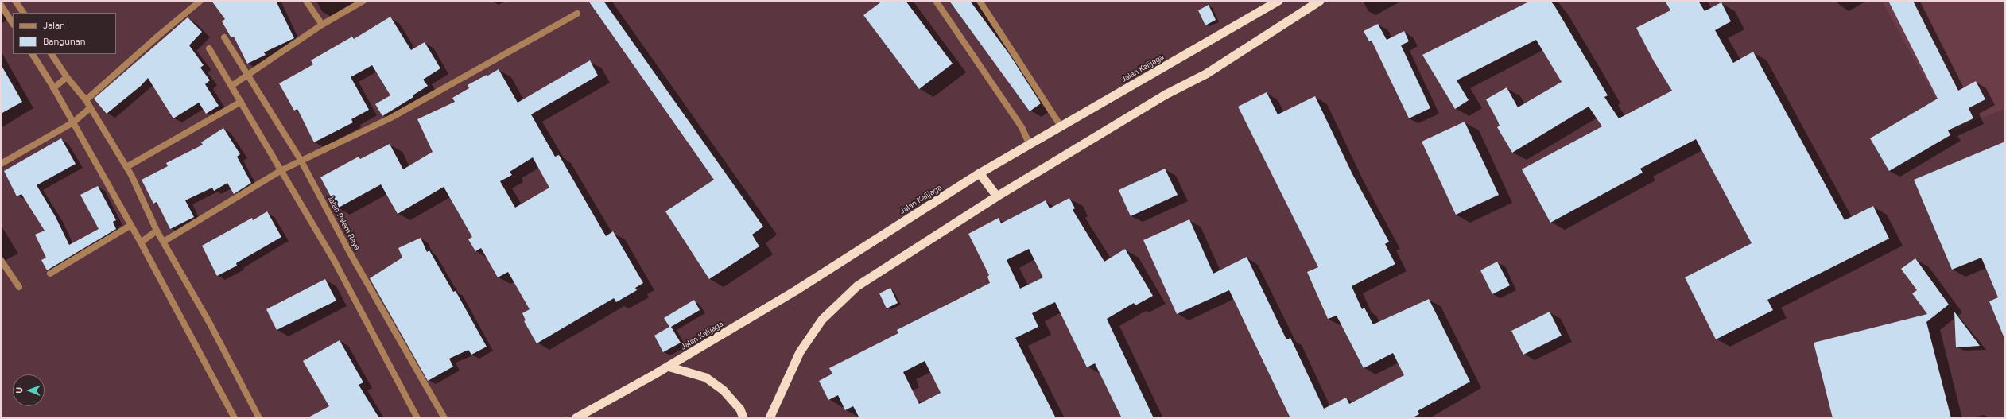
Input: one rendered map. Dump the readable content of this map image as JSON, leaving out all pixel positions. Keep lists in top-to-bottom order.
{
  "streets": {
    "highway": ["Jalan Kalijaga"],
    "street": ["Jalan Palem Raya"]
  },
  "legend": ["Jalan", "Bangunan"],
  "north": "left"
}
